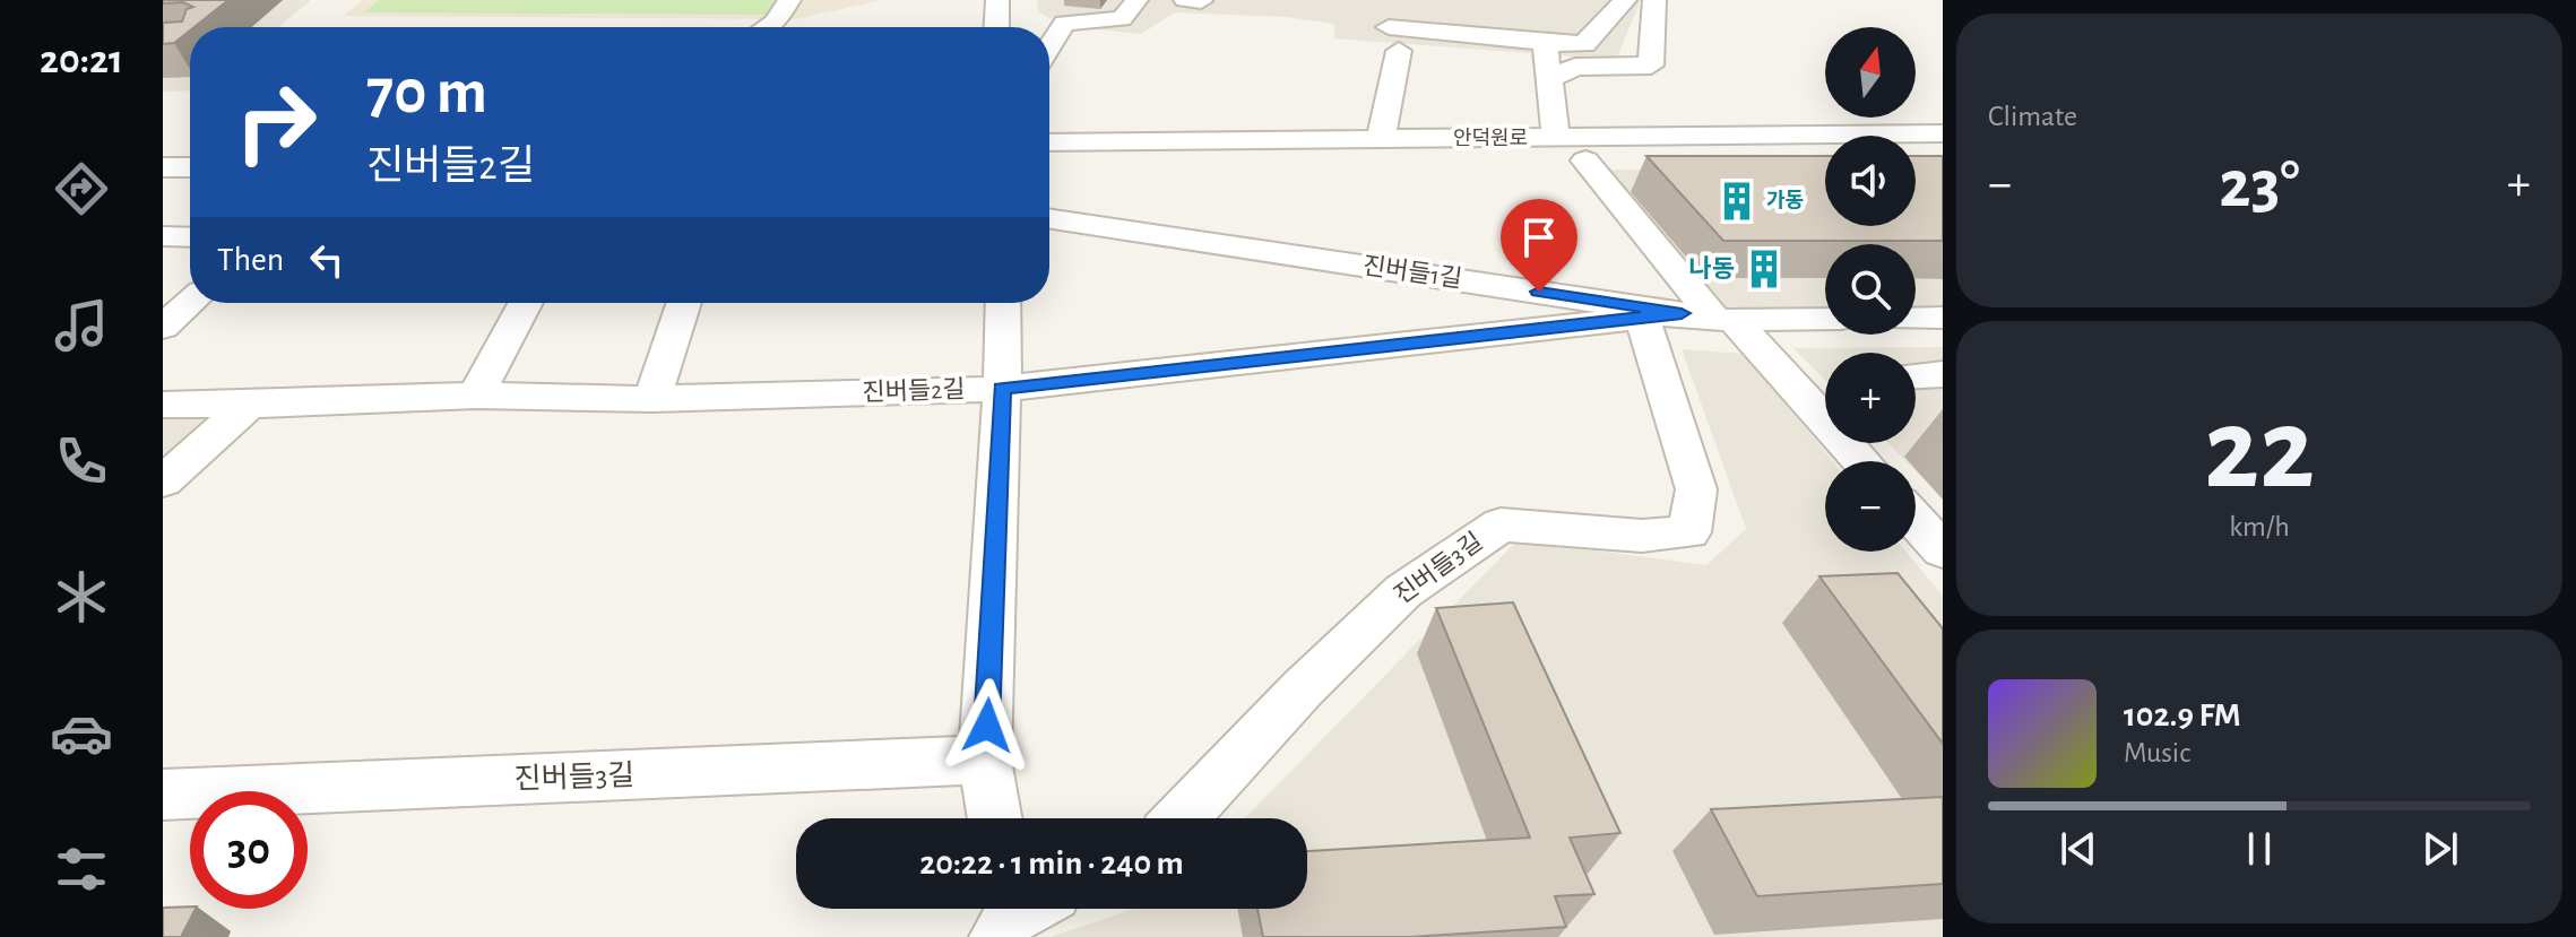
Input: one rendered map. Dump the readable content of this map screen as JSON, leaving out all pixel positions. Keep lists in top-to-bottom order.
{
  "streets": {
    "street": [
      "안덕원로",
      "진버들1길",
      "진버들2길",
      "진버들3길"
    ]
  },
  "crossings": [
    ["진버들1길", "진버들2길"],
    ["진버들1길", "진버들3길"],
    ["진버들2길", "진버들3길"]
  ],
  "places": {
    "building": ["가동", "나동"]
  },
  "north": "top",
  "page": {
    "tabs": "20:21",
    "tile": [
      "Climate",
      ["22", "km/h"]
    ],
    "map_buttons": ["+", "−"],
    "turn": ["70 m", "진버들2길"],
    "heat": ["−", "23°", "+"],
    "then": "Then",
    "song": ["102.9 FM", "Music"],
    "limit": "30",
    "trip": "20:22 · 1 min · 240 m"
  }
}
